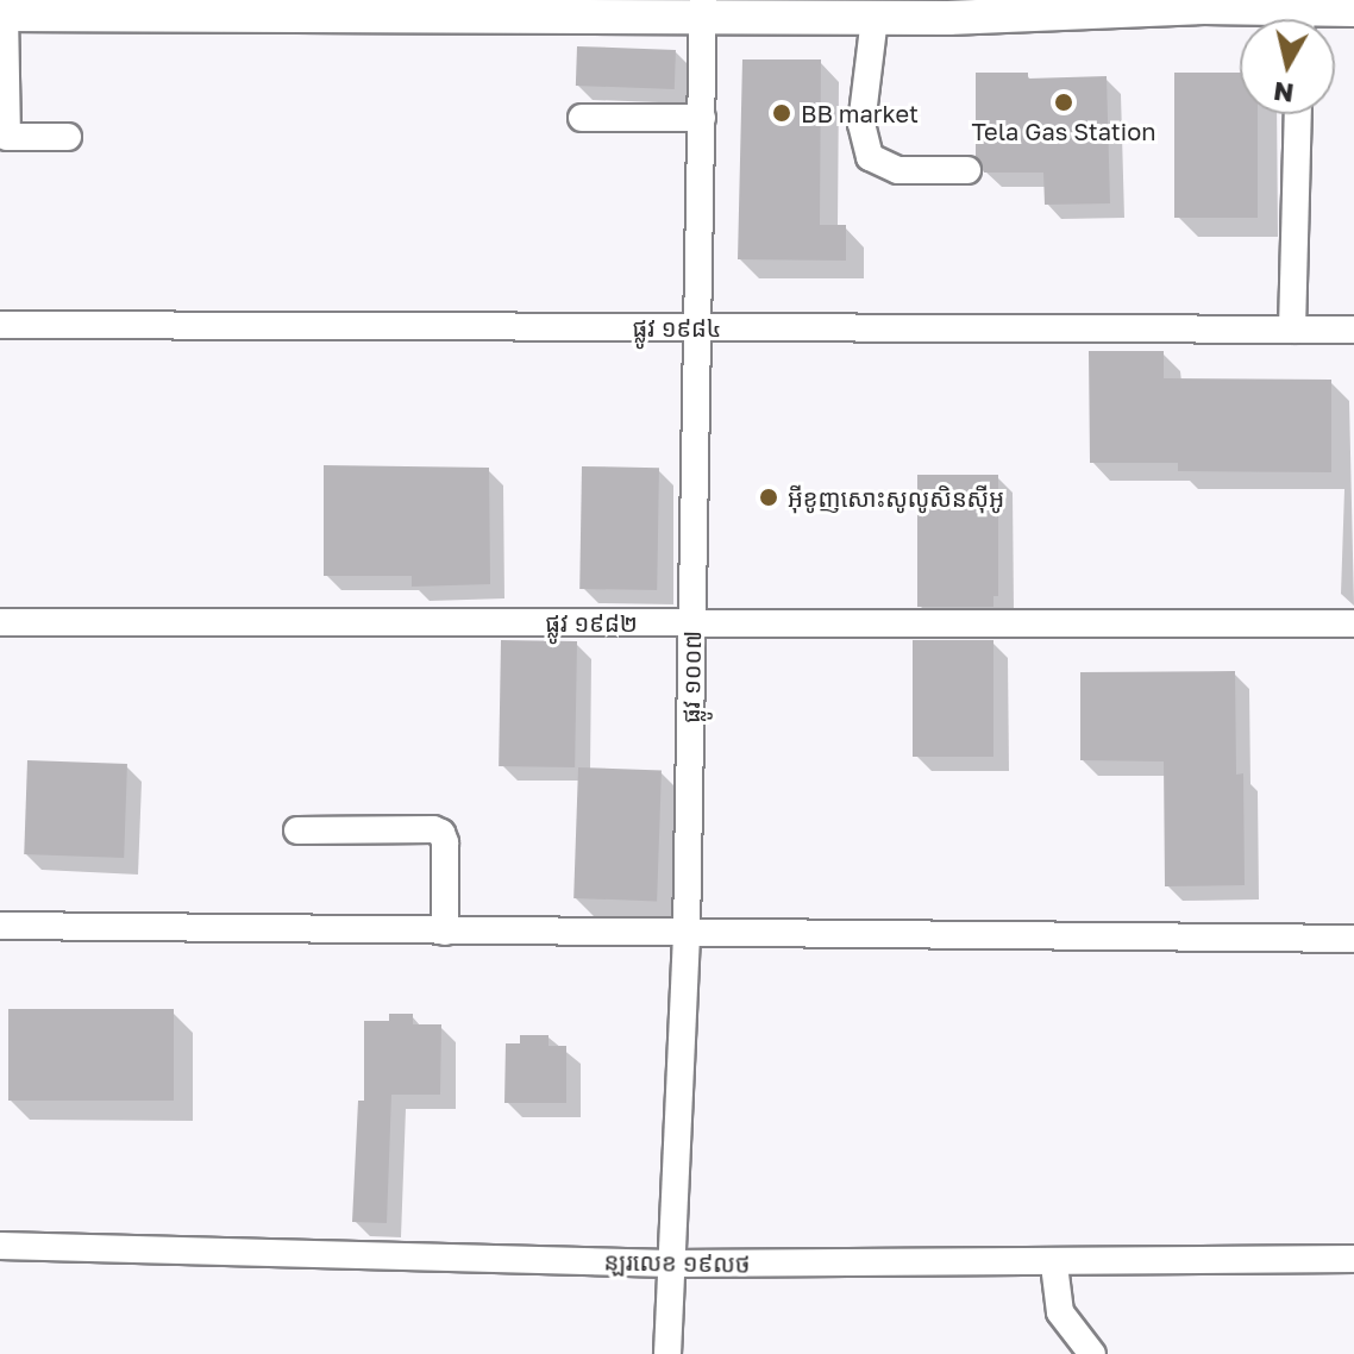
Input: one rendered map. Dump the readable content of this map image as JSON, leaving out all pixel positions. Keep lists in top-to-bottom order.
{
  "streets": {
    "street": [
      "ផ្លូវ ១៩៨៤",
      "ផ្លូវ ១៩៨២",
      "ផ្លូវ ១០០៧",
      "ន្ឡរលេខ ១៩លថ"
    ]
  },
  "crossings": [
    ["ផ្លូវ ១៩៨៤", "ផ្លូវ ១០០៧"],
    ["ផ្លូវ ១៩៨២", "ផ្លូវ ១០០៧"],
    ["ផ្លូវ ១០០៧", "ន្ឡរលេខ ១៩លថ"]
  ],
  "places": ["Tela Gas Station", "BB market", "អ៊ីខូញសោះសូលូសិនស៊ីអូ"],
  "north": "bottom"
}
